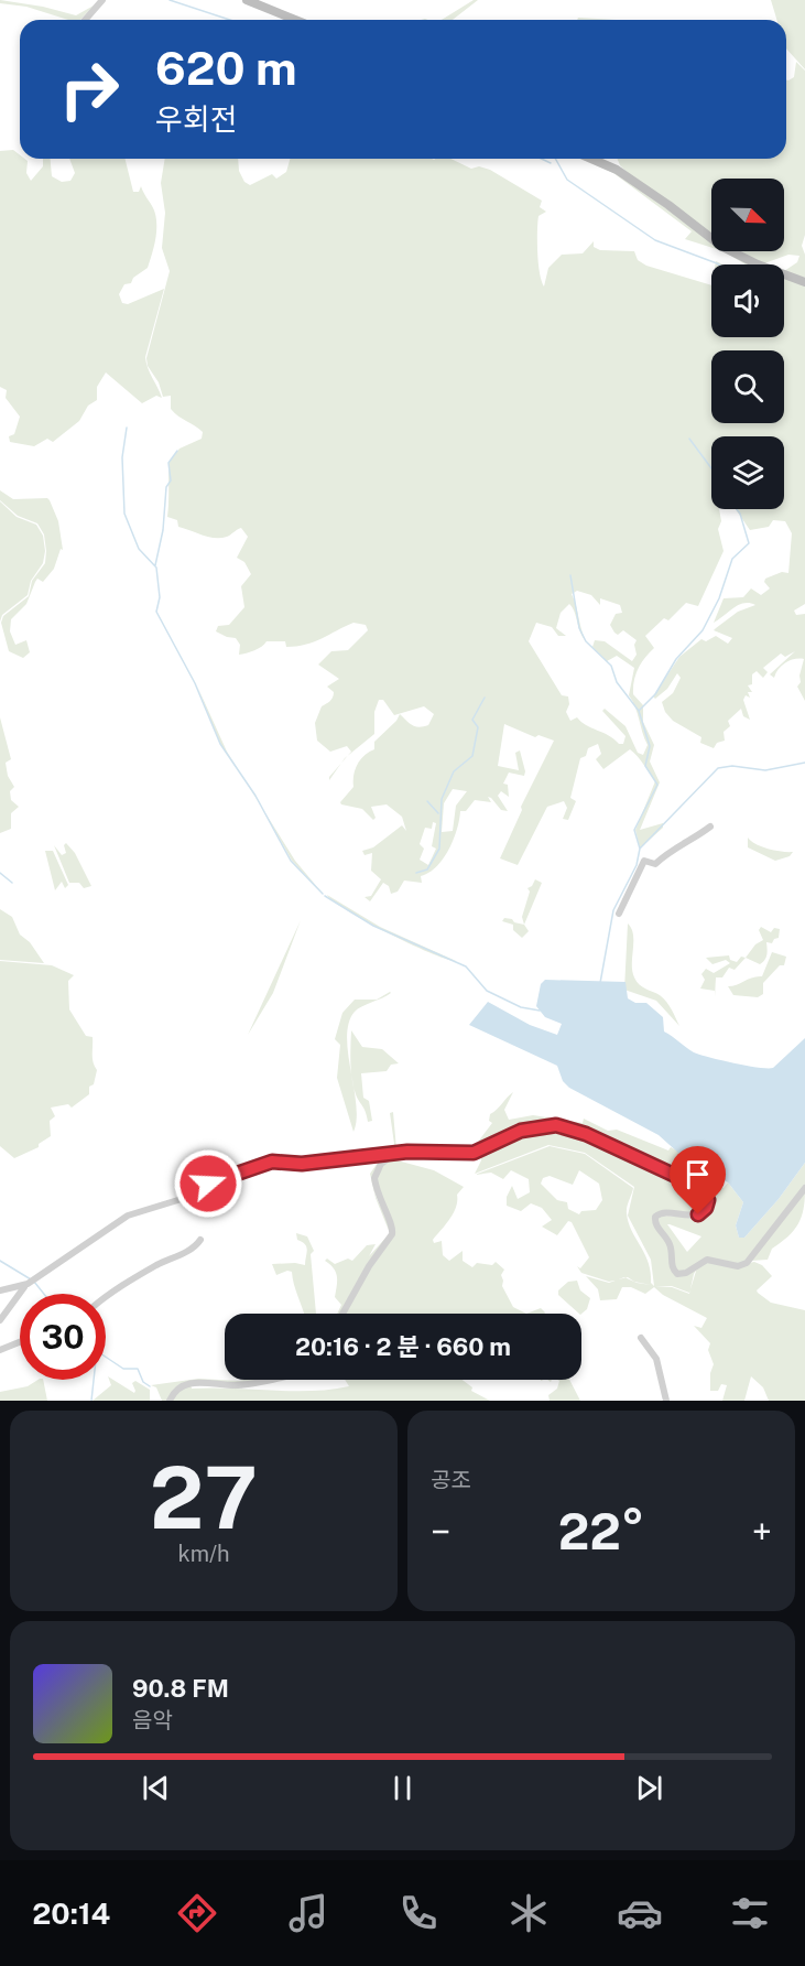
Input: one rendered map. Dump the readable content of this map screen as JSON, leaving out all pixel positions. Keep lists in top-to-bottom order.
{
  "north": "bottom right",
  "page": {
    "turn": ["620 m", "우회전"],
    "limit": "30",
    "trip": "20:16 · 2 분 · 660 m",
    "tile": [
      ["27", "km/h"],
      "공조"
    ],
    "heat": ["−", "22°", "+"],
    "song": ["90.8 FM", "음악"],
    "tabs": "20:14"
  }
}
